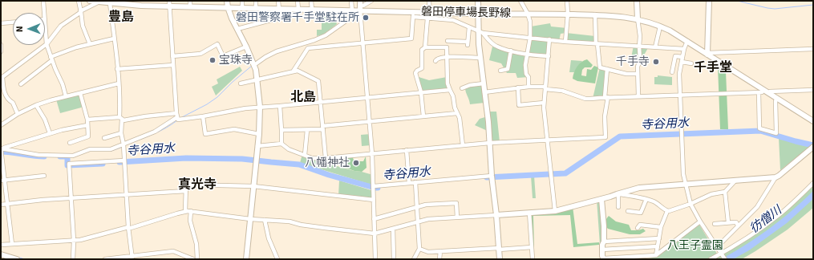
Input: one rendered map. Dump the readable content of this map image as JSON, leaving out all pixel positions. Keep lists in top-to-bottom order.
{
  "streets": {
    "street": ["磐田停車場長野線"]
  },
  "districts": [
    "豊島",
    "千手堂",
    "北島",
    "真光寺"
  ],
  "water": ["寺谷用水", "彷僧川"],
  "parks": ["八王子霊園"],
  "places": [
    "磐田警察署千手堂駐在所",
    "宝珠寺",
    "千手寺",
    "八幡神社"
  ],
  "north": "left"
}
